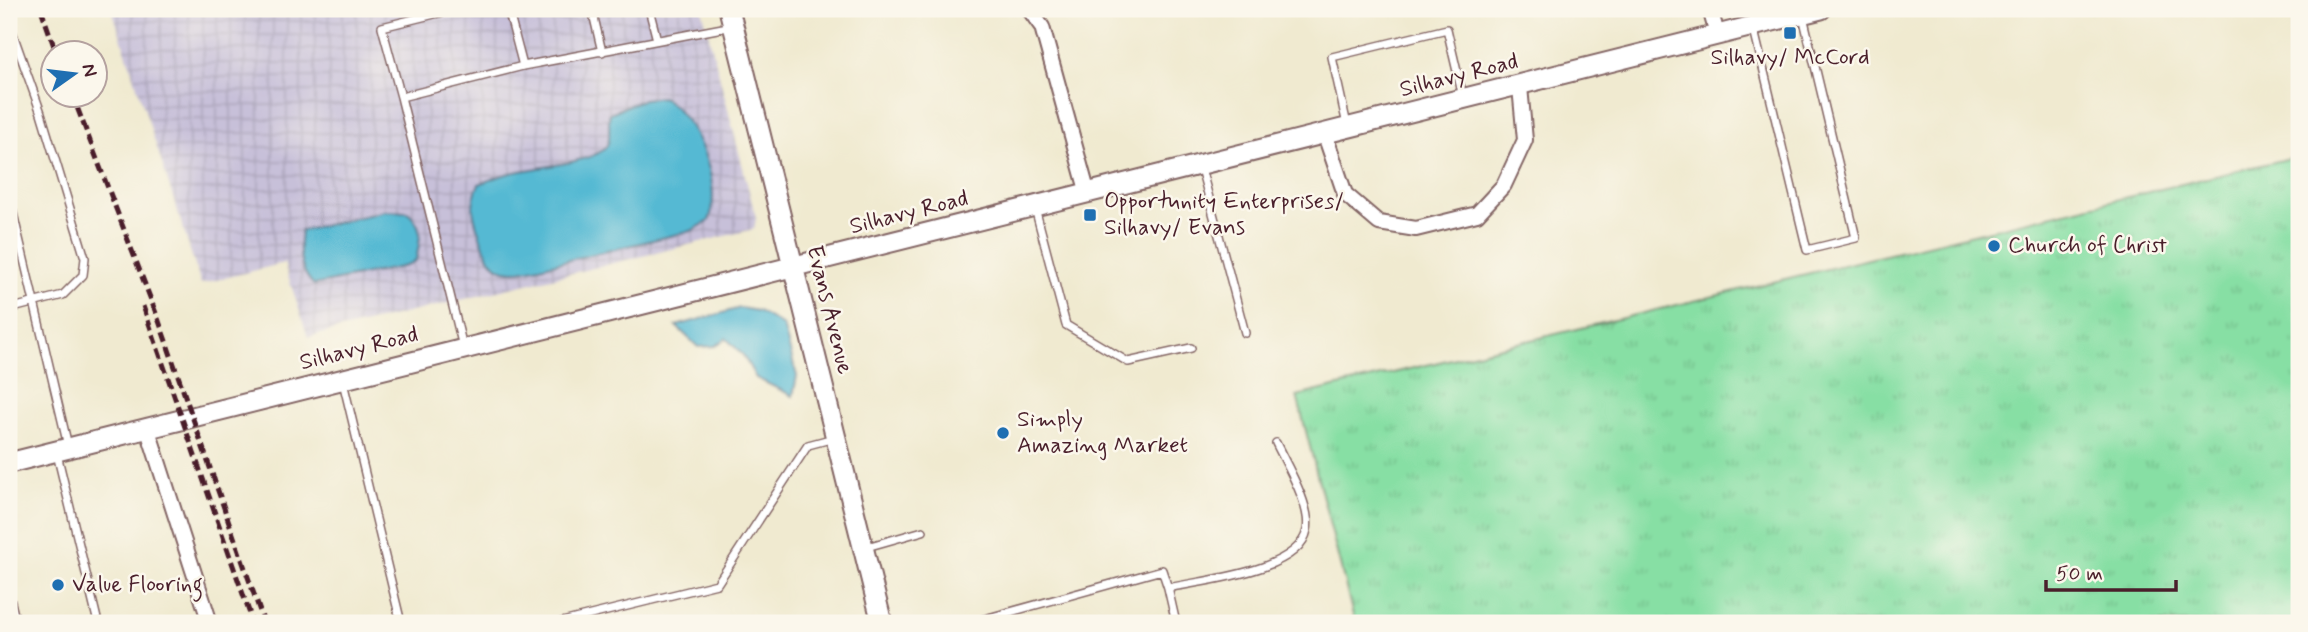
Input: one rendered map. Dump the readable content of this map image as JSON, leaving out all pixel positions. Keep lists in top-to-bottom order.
{
  "streets": {
    "street": ["Silhavy Road", "Evans Avenue"]
  },
  "crossings": [
    ["Silhavy Road", "Evans Avenue"]
  ],
  "places": {
    "transit": ["Silhavy/ McCord", "Opportunity Enterprises/ Silhavy/ Evans"],
    "other": ["Church of Christ", "Simply Amazing Market", "Value Flooring"]
  },
  "scale_bar": "50 m",
  "north": "right"
}
